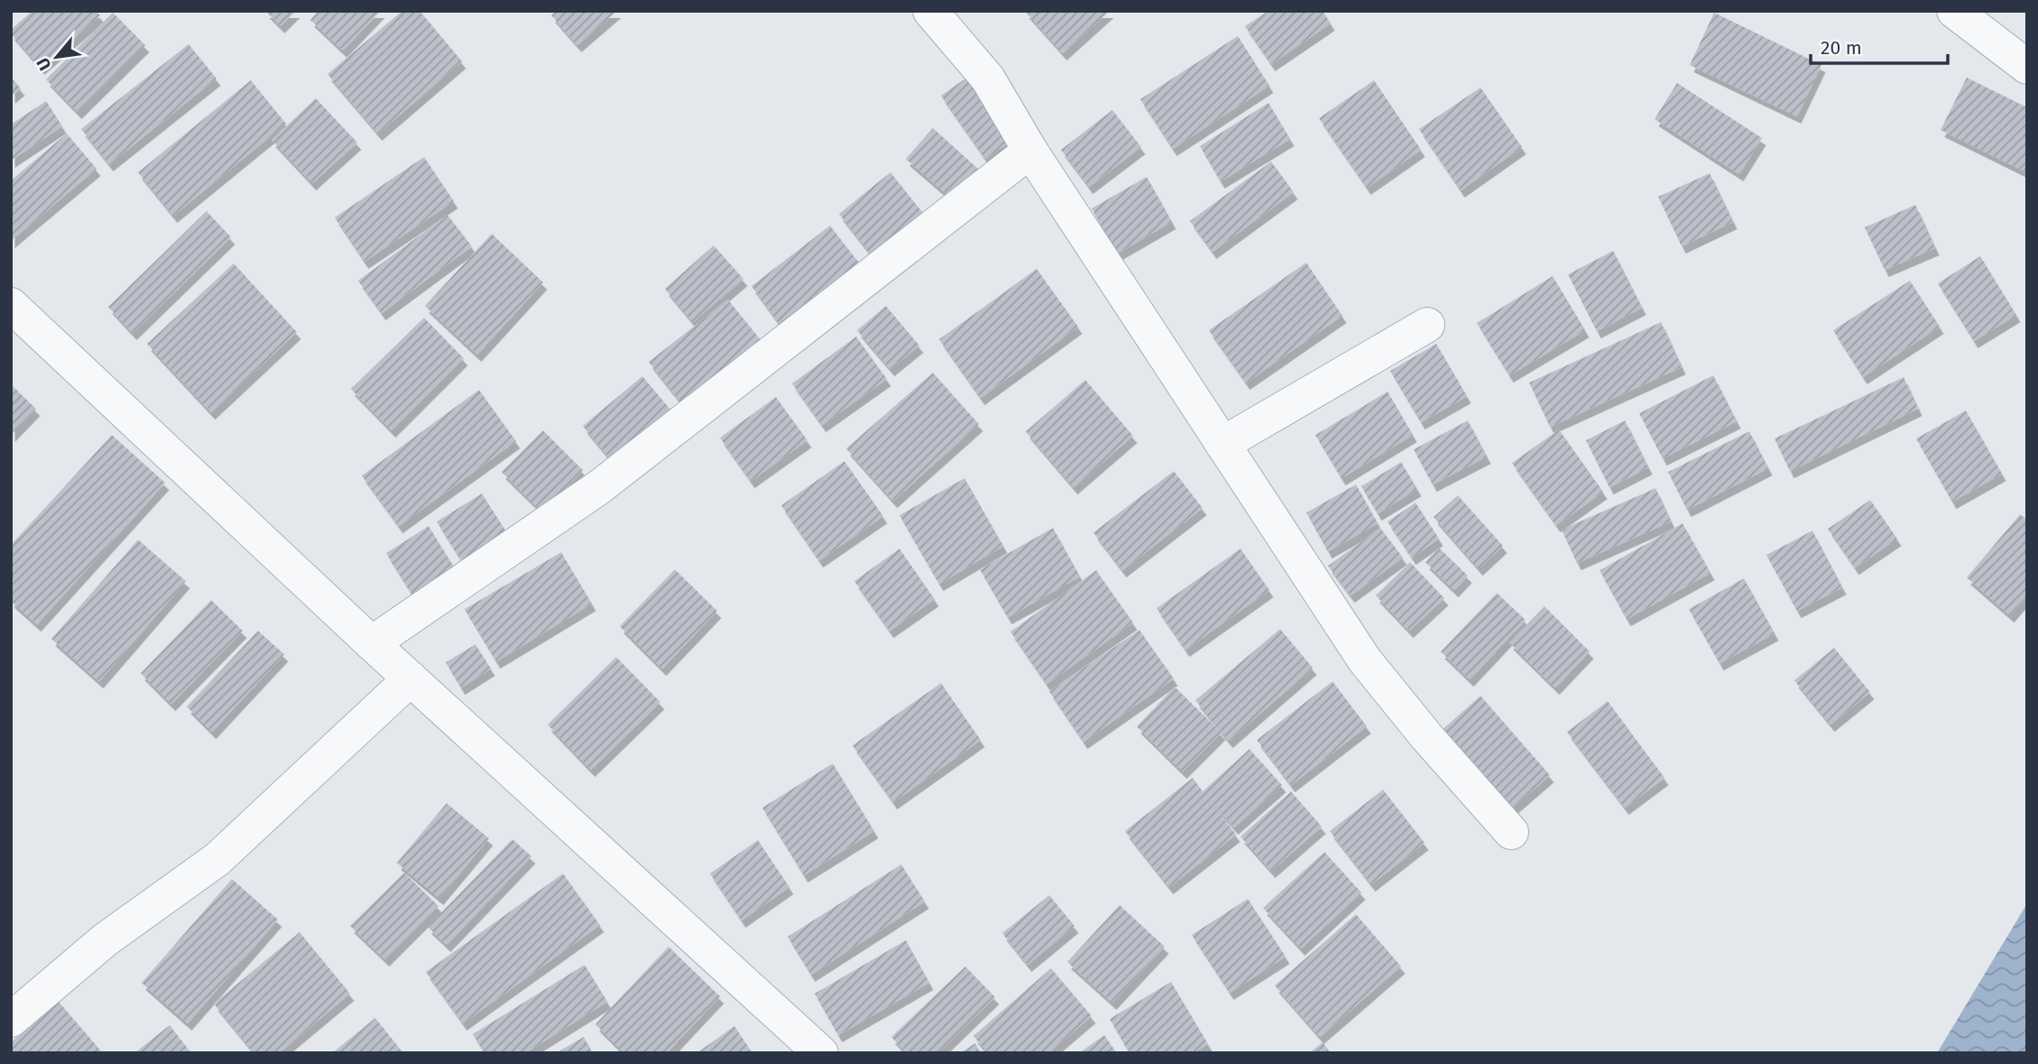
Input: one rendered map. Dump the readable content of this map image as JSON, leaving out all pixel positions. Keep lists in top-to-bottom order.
{
  "scale_bar": "20 m",
  "north": "bottom left"
}
